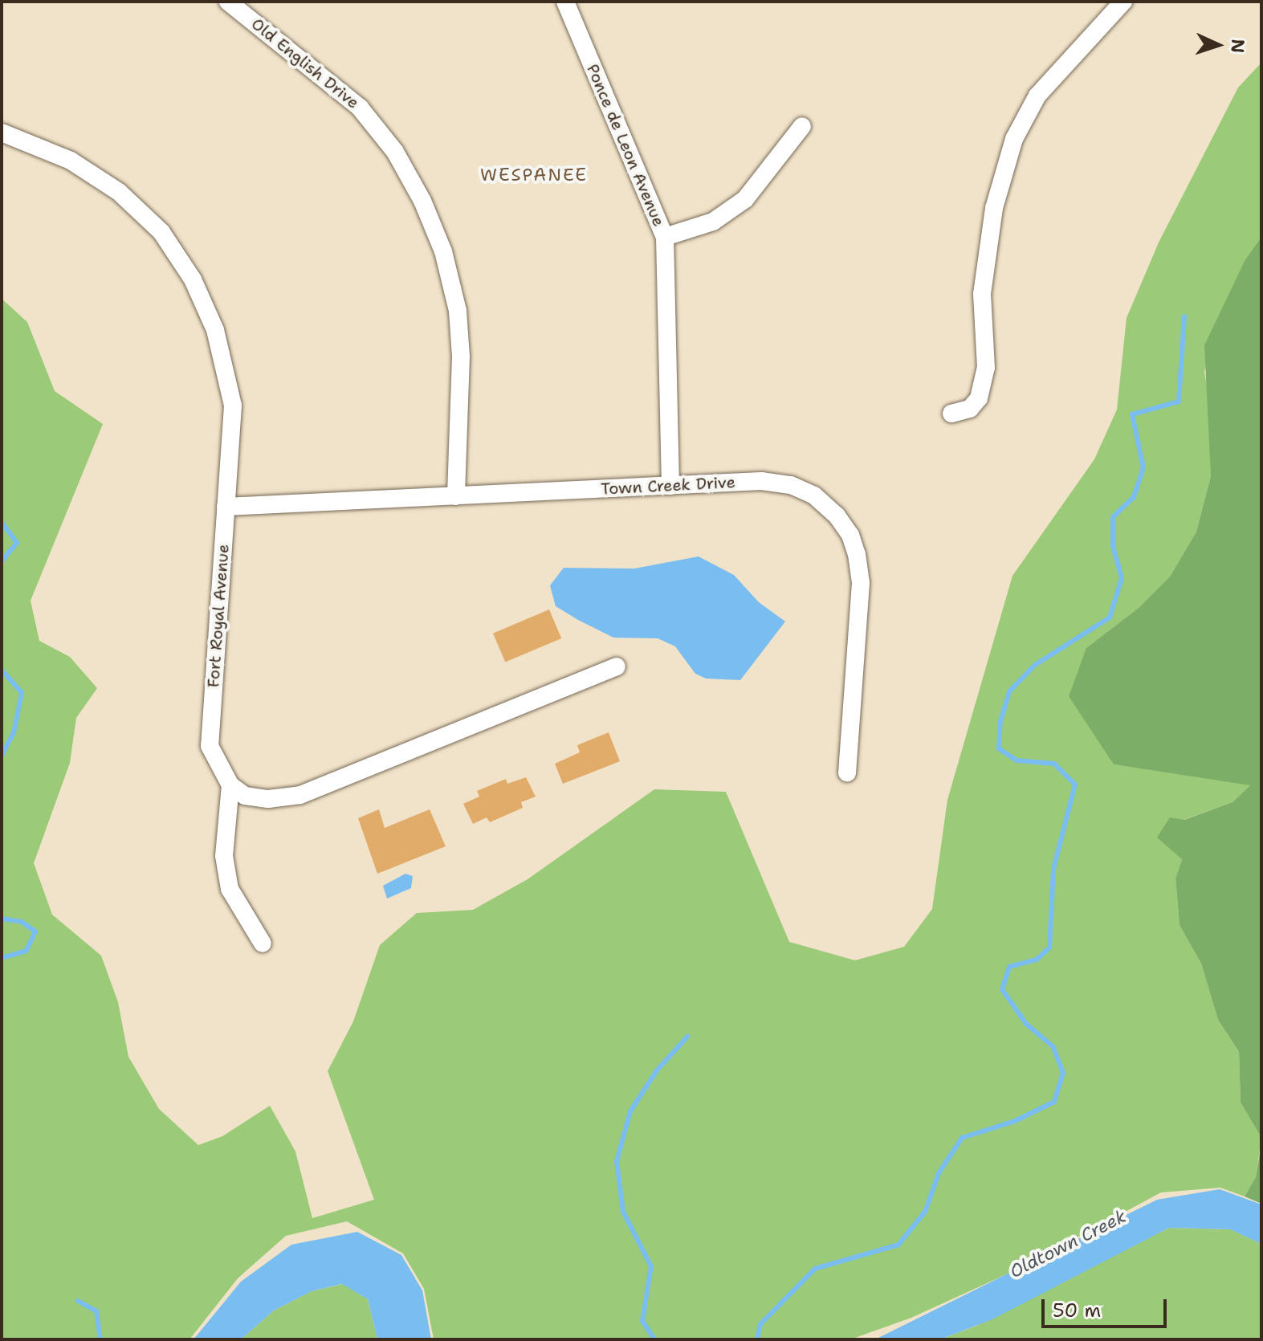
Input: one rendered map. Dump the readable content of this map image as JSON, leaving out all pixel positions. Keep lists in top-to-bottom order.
{
  "streets": {
    "street": [
      "Old English Drive",
      "Ponce de Leon Avenue",
      "Town Creek Drive",
      "Fort Royal Avenue"
    ]
  },
  "crossings": [
    ["Old English Drive", "Town Creek Drive"],
    ["Ponce de Leon Avenue", "Town Creek Drive"],
    ["Town Creek Drive", "Fort Royal Avenue"]
  ],
  "districts": ["WESPANEE"],
  "water": ["Oldtown Creek"],
  "scale_bar": "50 m",
  "north": "right"
}
